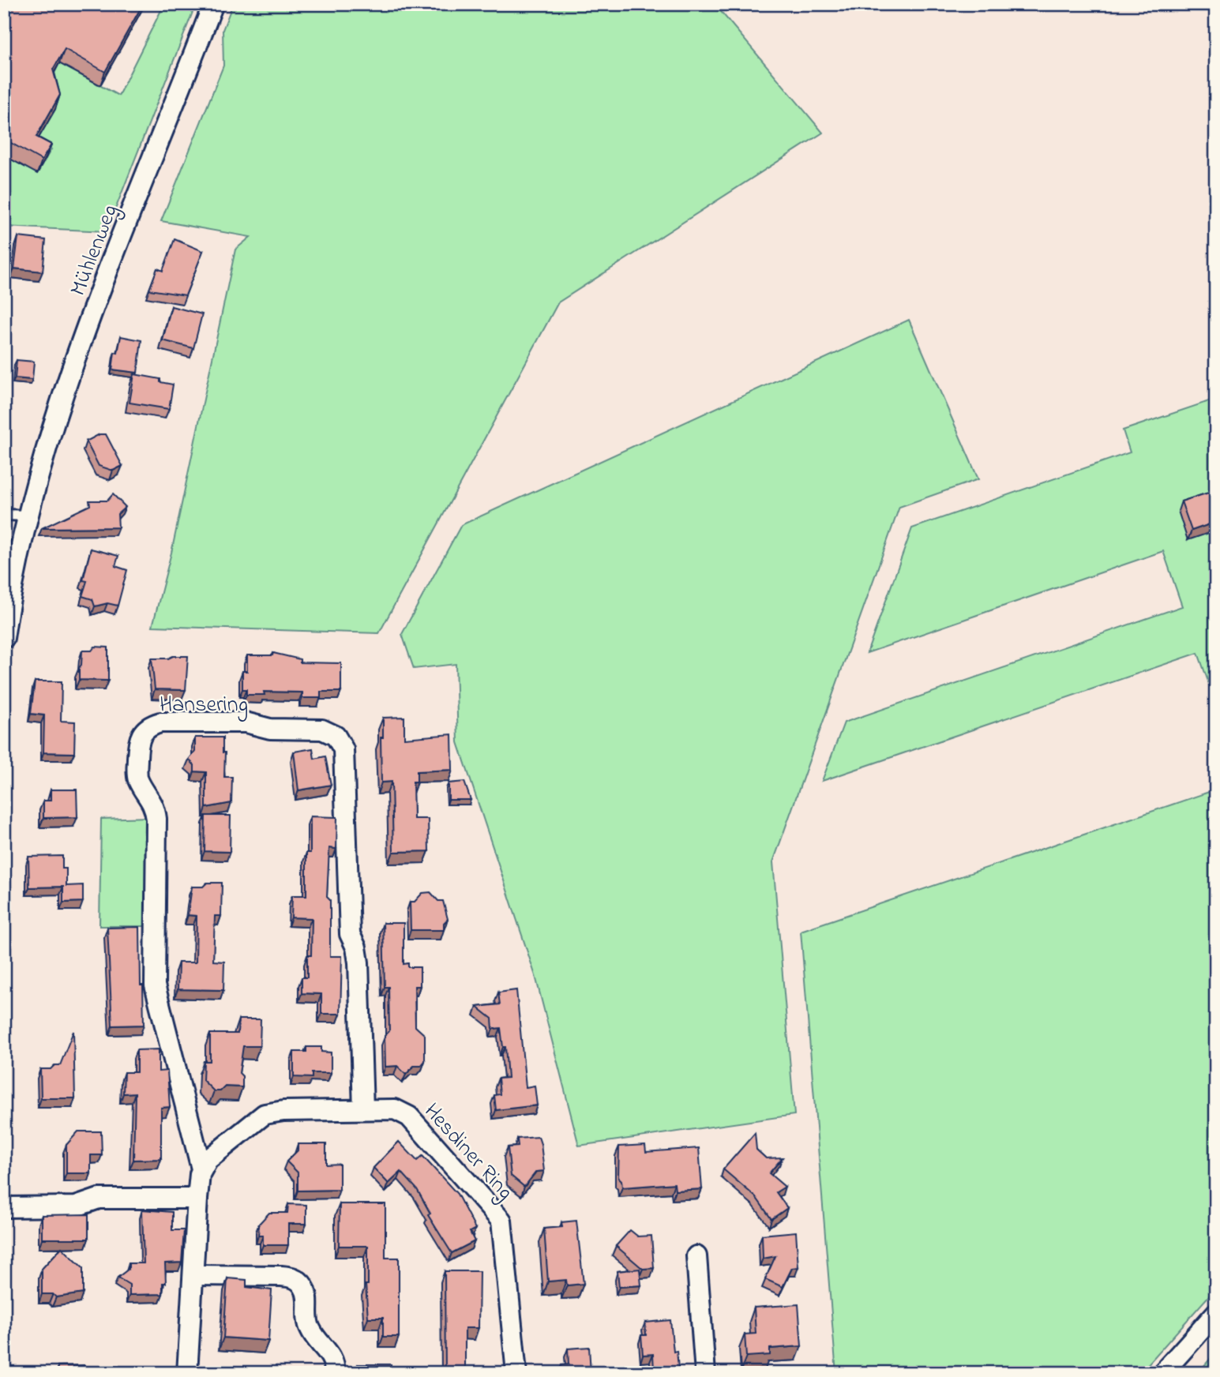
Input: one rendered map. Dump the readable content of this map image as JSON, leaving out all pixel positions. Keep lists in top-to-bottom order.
{
  "streets": {
    "street": ["Mühlenweg", "Hansering", "Hesdiner Ring"]
  },
  "crossings": [
    ["Hansering", "Hesdiner Ring"]
  ]
}
